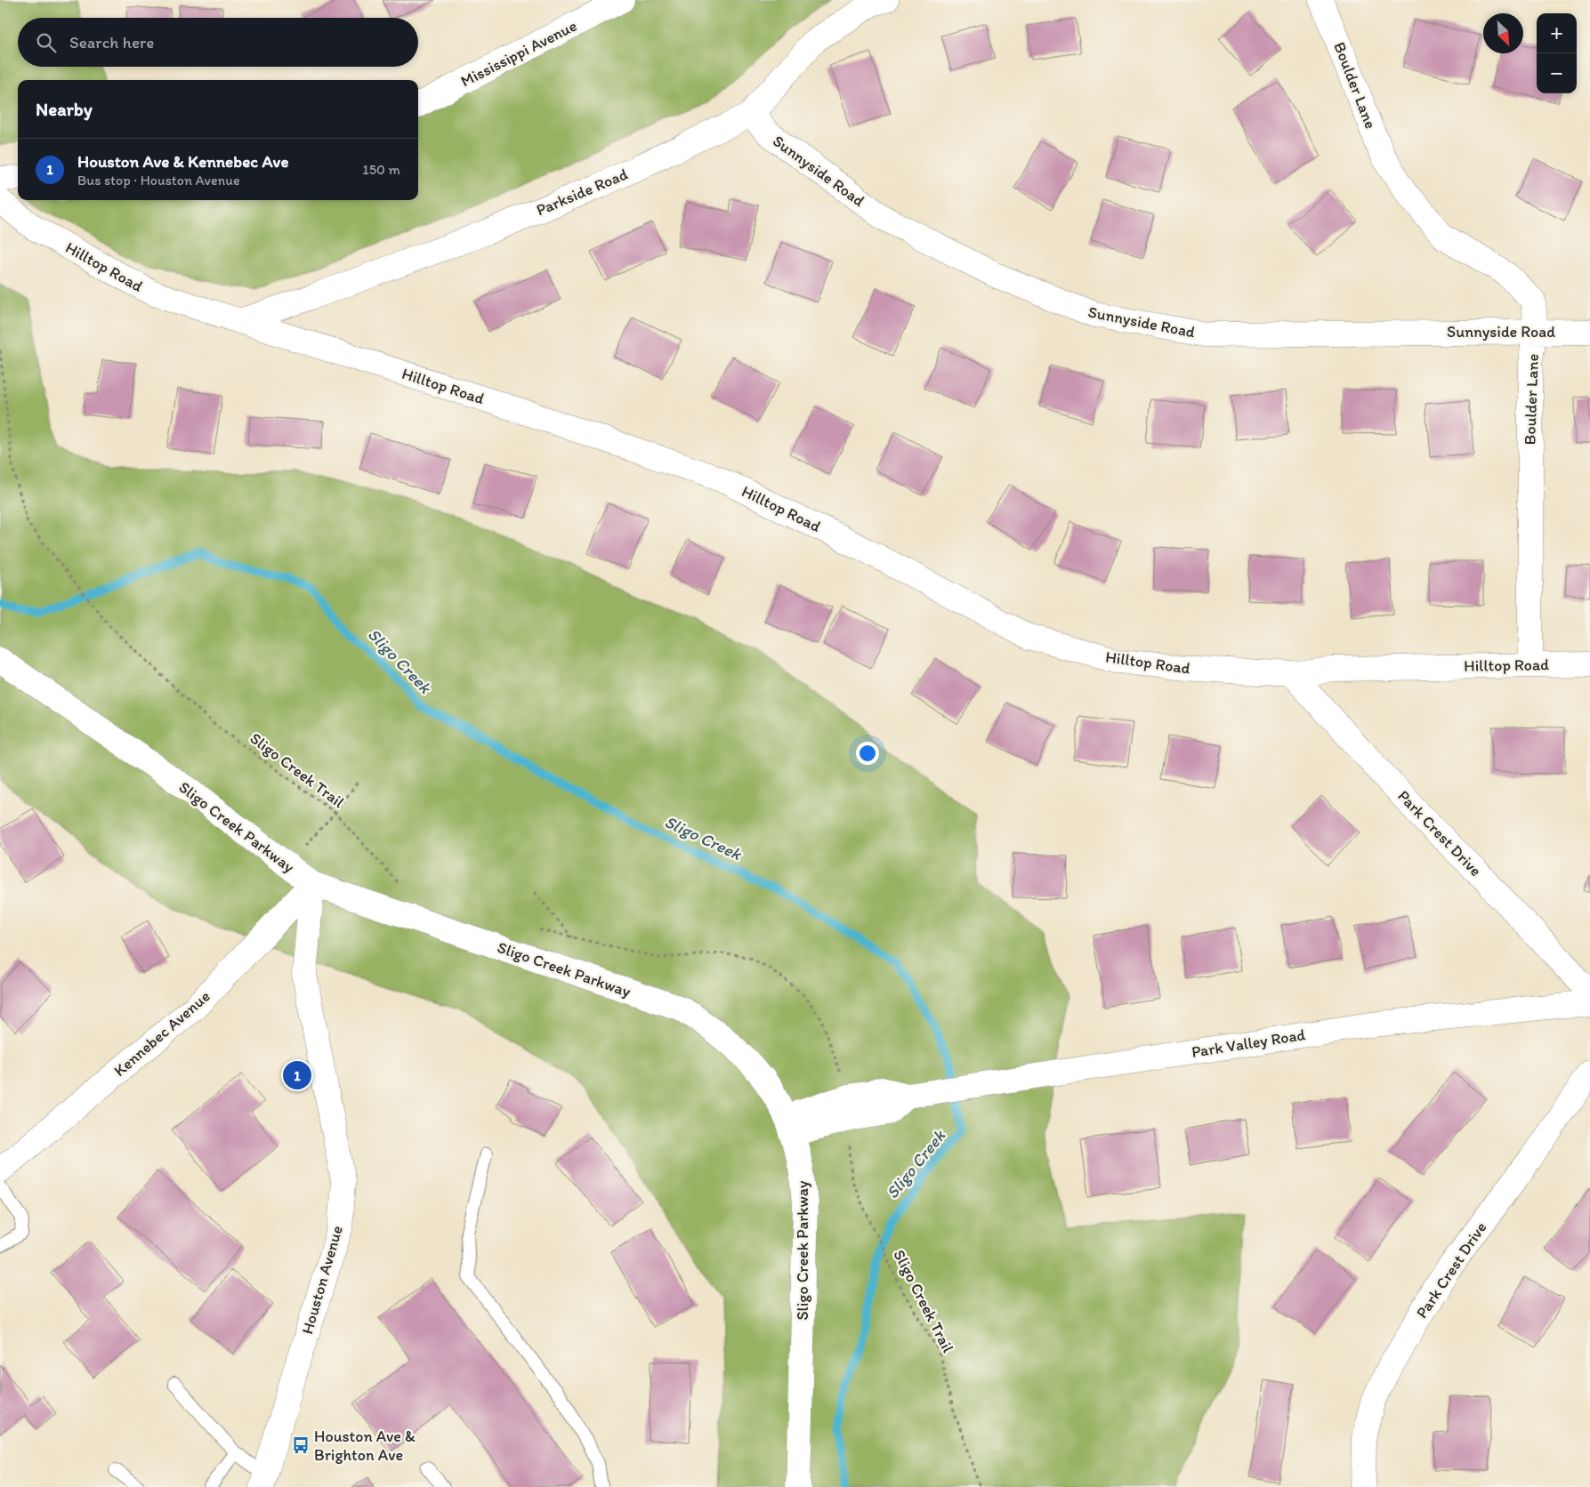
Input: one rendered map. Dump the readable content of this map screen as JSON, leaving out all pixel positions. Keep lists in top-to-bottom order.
{
  "streets": {
    "street": [
      "Mississippi Avenue",
      "Boulder Lane",
      "Sunnyside Road",
      "Parkside Road",
      "Hilltop Road",
      "Sligo Creek Parkway",
      "Park Crest Drive",
      "Kennebec Avenue",
      "Park Valley Road",
      "Houston Avenue"
    ],
    "path": ["Sligo Creek Trail"]
  },
  "crossings": [
    ["Boulder Lane", "Sunnyside Road"],
    ["Boulder Lane", "Hilltop Road"],
    ["Sunnyside Road", "Parkside Road"],
    ["Parkside Road", "Hilltop Road"],
    ["Hilltop Road", "Park Crest Drive"],
    ["Sligo Creek Parkway", "Kennebec Avenue"],
    ["Sligo Creek Parkway", "Park Valley Road"],
    ["Sligo Creek Parkway", "Houston Avenue"],
    ["Kennebec Avenue", "Houston Avenue"]
  ],
  "water": ["Sligo Creek"],
  "places": {
    "bus stop": ["Houston Ave & Brighton Ave"]
  },
  "north": "bottom right",
  "page": {
    "map_buttons": ["+", "−"],
    "search": "Search here",
    "heading": "Nearby",
    "list": [
      {
        "mark": "1",
        "name": "Houston Ave & Kennebec Ave",
        "note": "Bus stop · Houston Avenue",
        "value": "150 m"
      }
    ],
    "pins": "1"
  }
}
